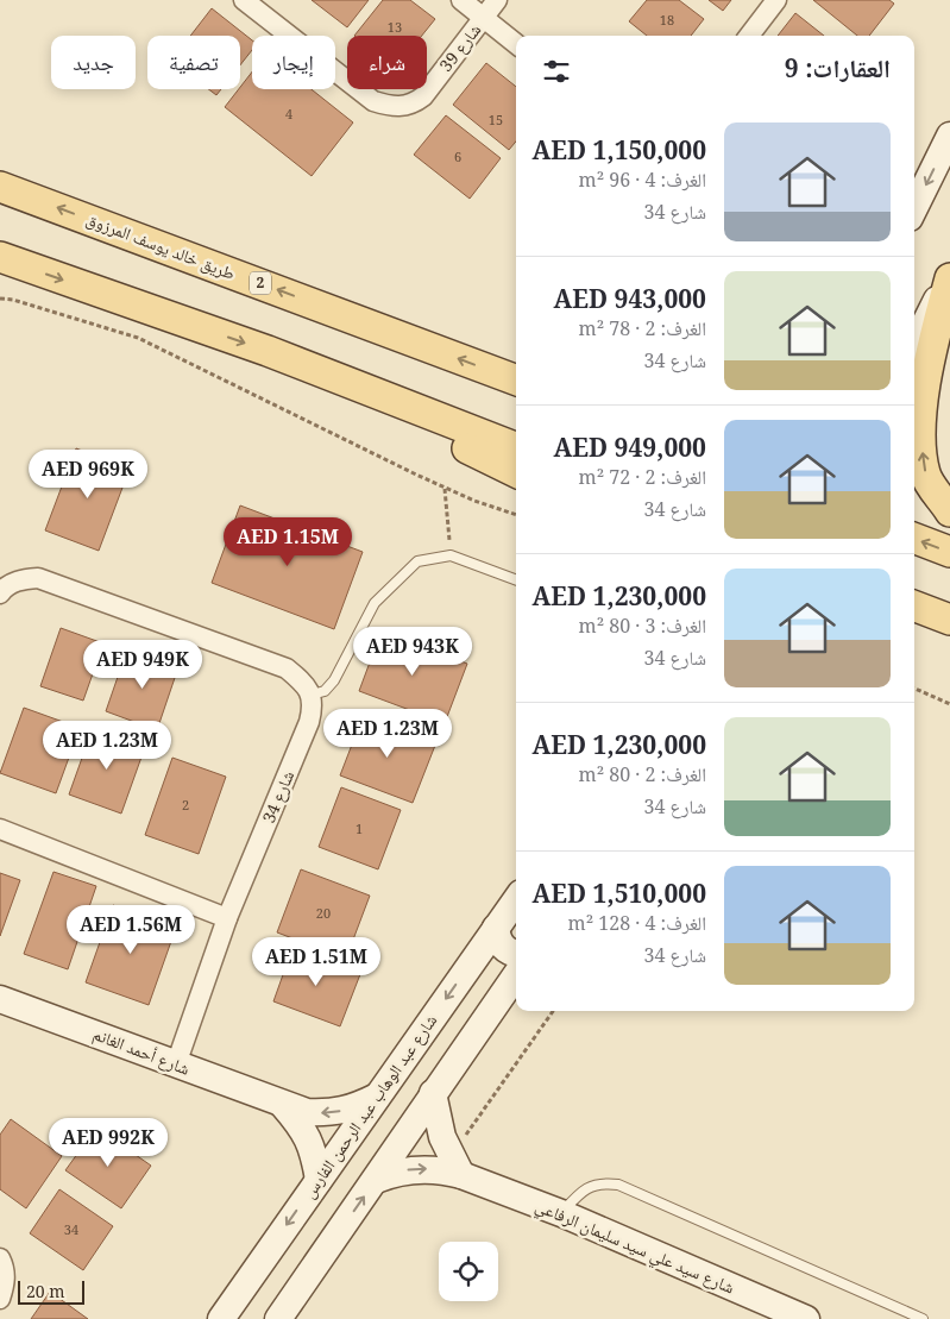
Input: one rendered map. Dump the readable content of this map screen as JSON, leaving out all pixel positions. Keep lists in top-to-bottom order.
{
  "streets": {
    "main road": ["طريق خالد يوسف المرزوق", "2"],
    "street": [
      "شارع 39",
      "شارع 34",
      "شارع أحمد الغانم",
      "شارع عبد الوهاب عبد الرحمن الفارس",
      "شارع سيد علي سيد سليمان الرفاعي"
    ]
  },
  "crossings": [
    ["شارع 34", "شارع أحمد الغانم"],
    ["شارع أحمد الغانم", "شارع عبد الوهاب عبد الرحمن الفارس"]
  ],
  "house_numbers": [
    "18",
    "13",
    "4",
    "15",
    "6",
    "2",
    "1",
    "20",
    "34"
  ],
  "scale_bar": "20 m",
  "page": {
    "chip": [
      "شراء",
      "إيجار",
      "تصفية",
      "جديد"
    ],
    "heading": "العقارات: 9",
    "list": [
      {
        "name": "AED 1,150,000",
        "note": "الغرف: 4 · 96 m² · شارع 34"
      },
      {
        "name": "AED 943,000",
        "note": "الغرف: 2 · 78 m² · شارع 34"
      },
      {
        "name": "AED 949,000",
        "note": "الغرف: 2 · 72 m² · شارع 34"
      },
      {
        "name": "AED 1,230,000",
        "note": "الغرف: 3 · 80 m² · شارع 34"
      },
      {
        "name": "AED 1,230,000",
        "note": "الغرف: 2 · 80 m² · شارع 34"
      },
      {
        "name": "AED 1,510,000",
        "note": "الغرف: 4 · 128 m² · شارع 34"
      }
    ],
    "price": [
      "AED 969K",
      "AED 1.15M",
      "AED 943K",
      "AED 949K",
      "AED 1.23M",
      "AED 1.23M",
      "AED 1.56M",
      "AED 1.51M",
      "AED 992K"
    ],
    "scale": "20 m"
  }
}
